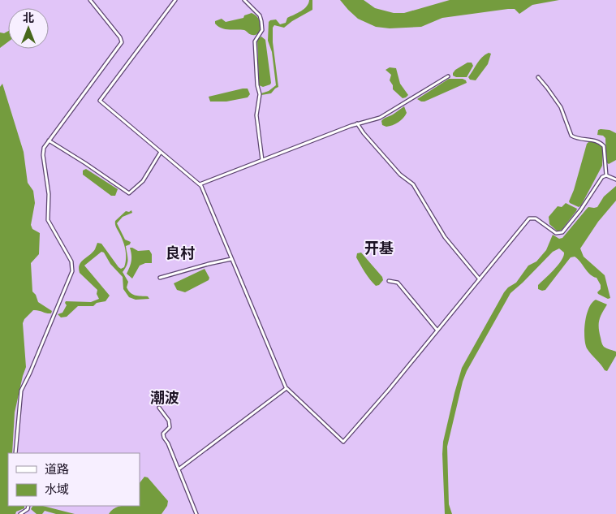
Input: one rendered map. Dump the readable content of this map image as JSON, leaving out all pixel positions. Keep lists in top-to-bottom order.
{
  "districts": ["开基", "良村", "潮波"],
  "legend": ["道路", "水域"],
  "north": "top"
}
